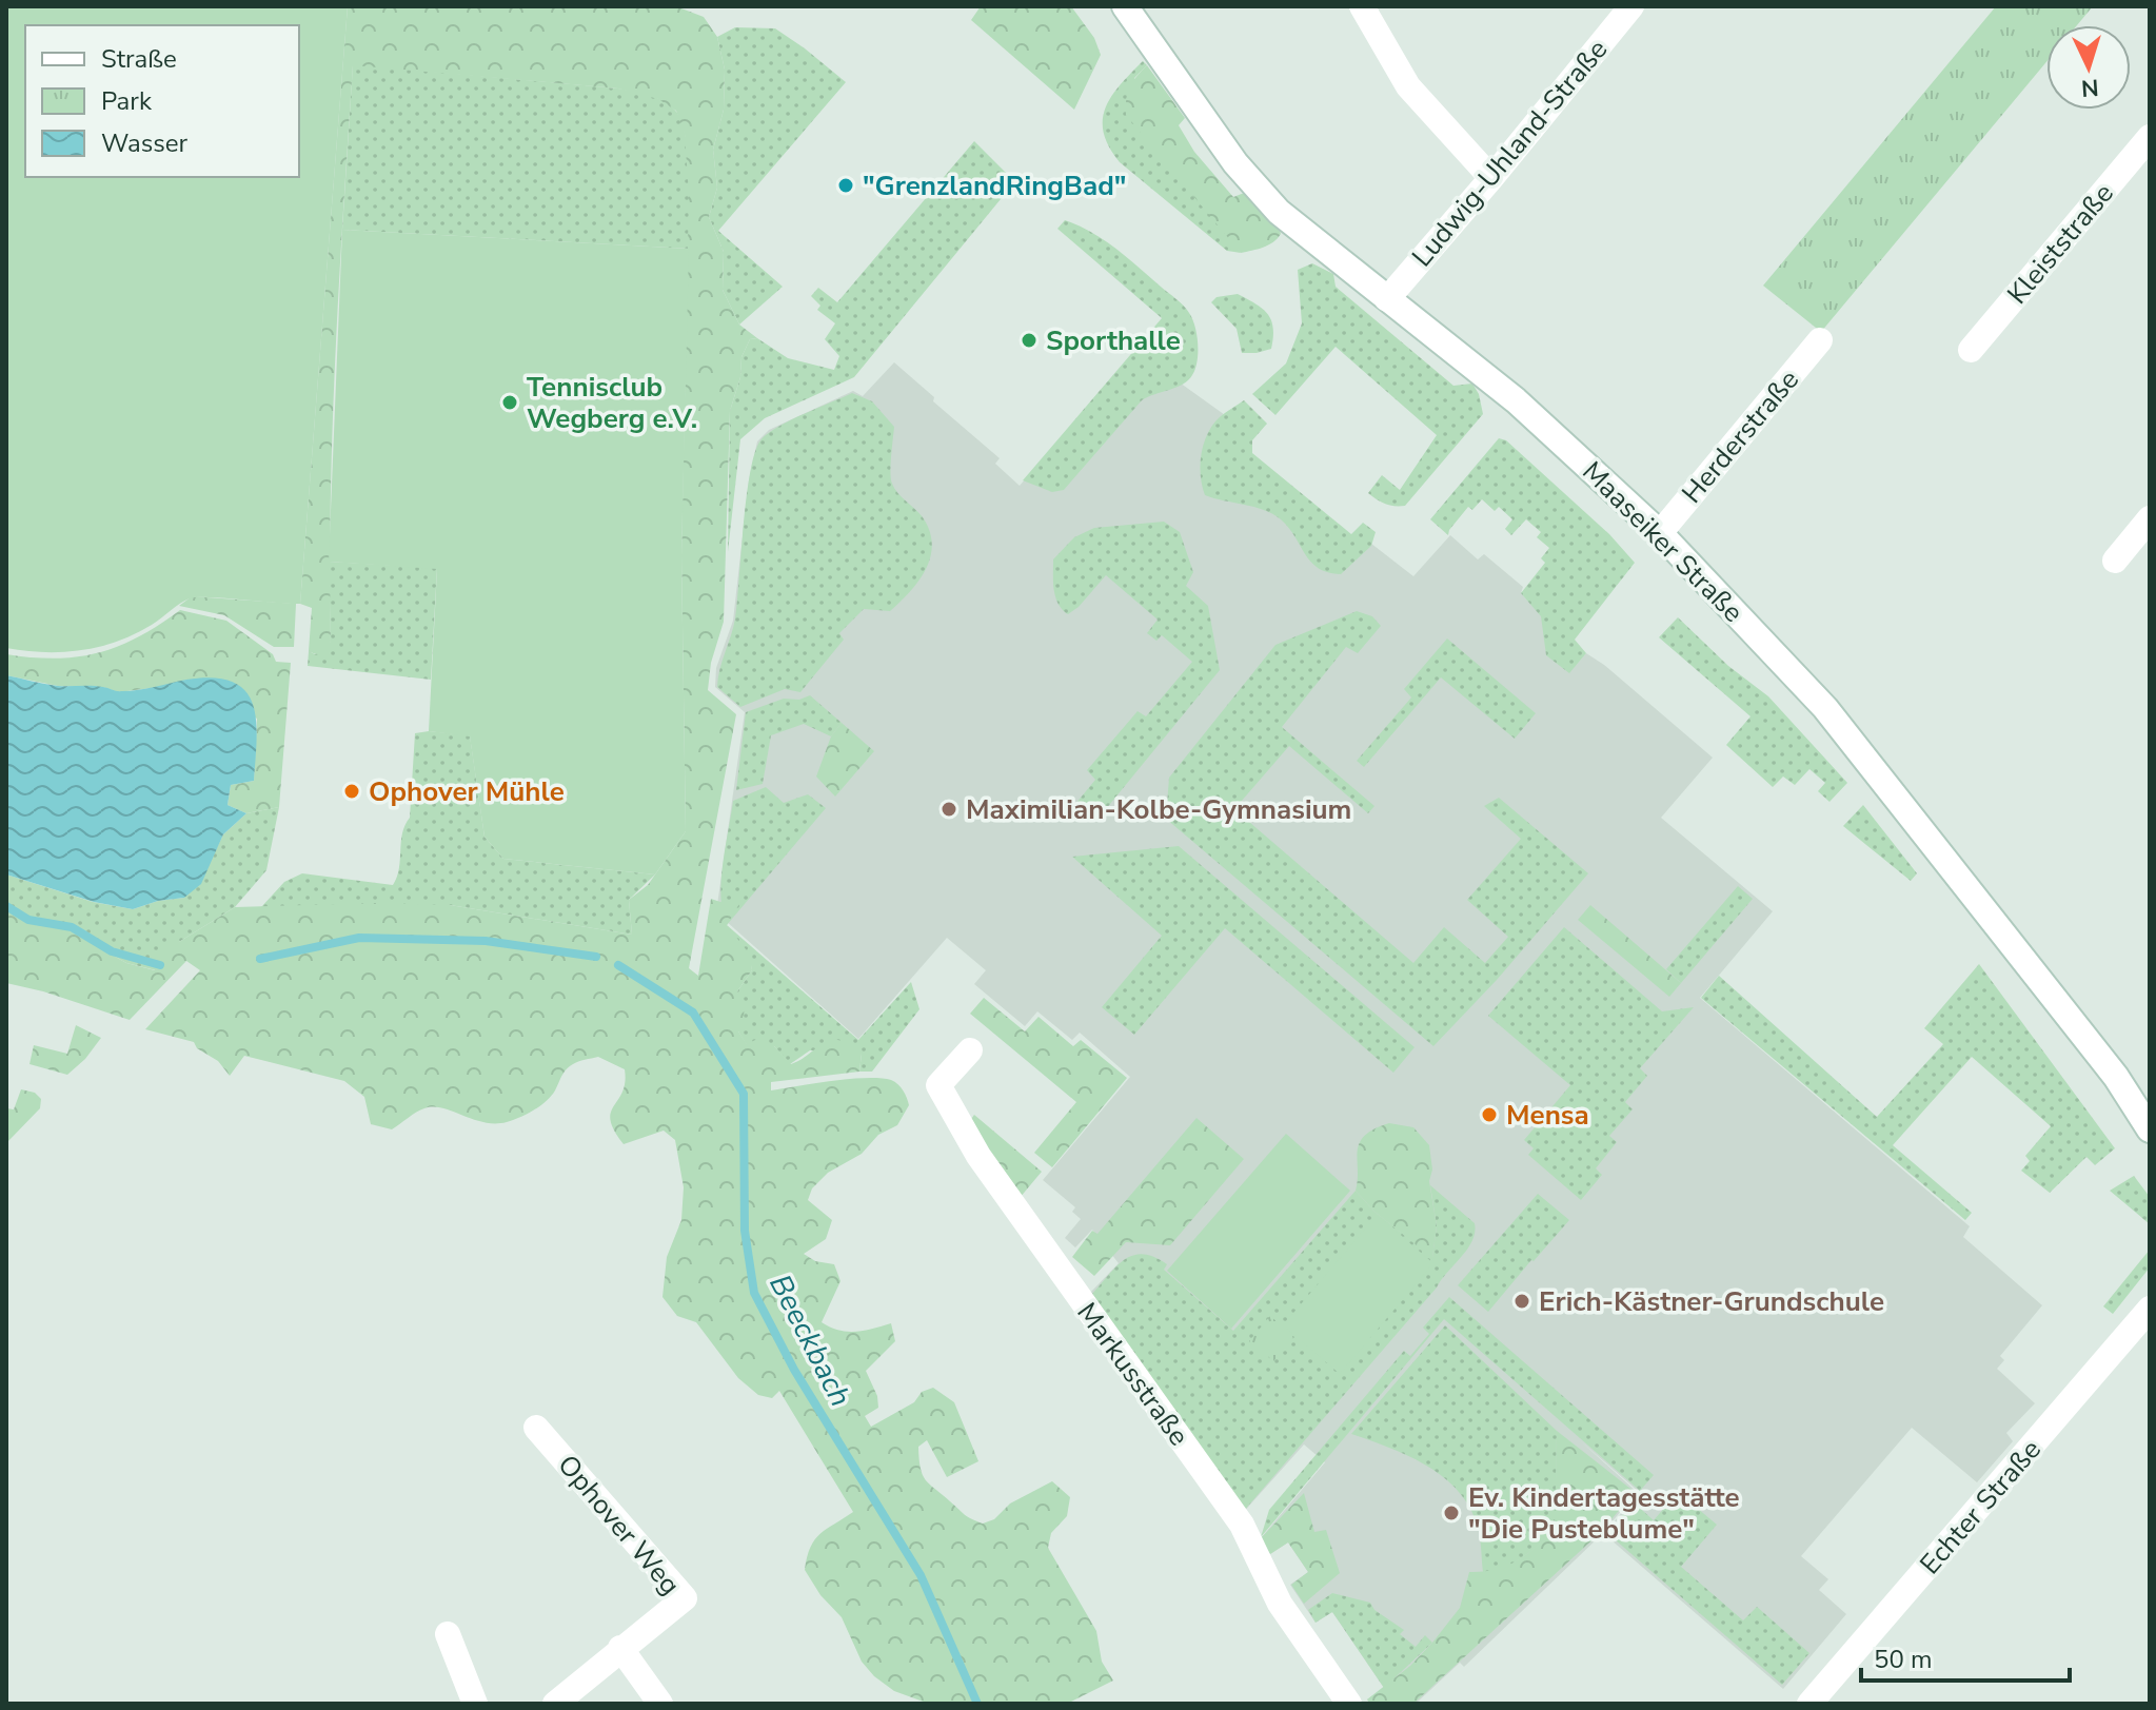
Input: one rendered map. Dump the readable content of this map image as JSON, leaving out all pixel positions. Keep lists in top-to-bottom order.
{
  "streets": {
    "street": [
      "Ludwig-Uhland-Straße",
      "Kleiststraße",
      "Herderstraße",
      "Maaseiker Straße",
      "Markusstraße",
      "Echter Straße",
      "Ophover Weg"
    ]
  },
  "crossings": [
    ["Ludwig-Uhland-Straße", "Maaseiker Straße"],
    ["Herderstraße", "Maaseiker Straße"]
  ],
  "water": ["Beeckbach"],
  "places": [
    "\"GrenzlandRingBad\"",
    "Sporthalle",
    "Tennisclub Wegberg e.V.",
    "Ophover Mühle",
    "Maximilian-Kolbe-Gymnasium",
    "Mensa",
    "Erich-Kästner-Grundschule",
    "Ev. Kindertagesstätte \"Die Pusteblume\""
  ],
  "legend": ["Straße", "Park", "Wasser"],
  "scale_bar": "50 m",
  "north": "bottom"
}
